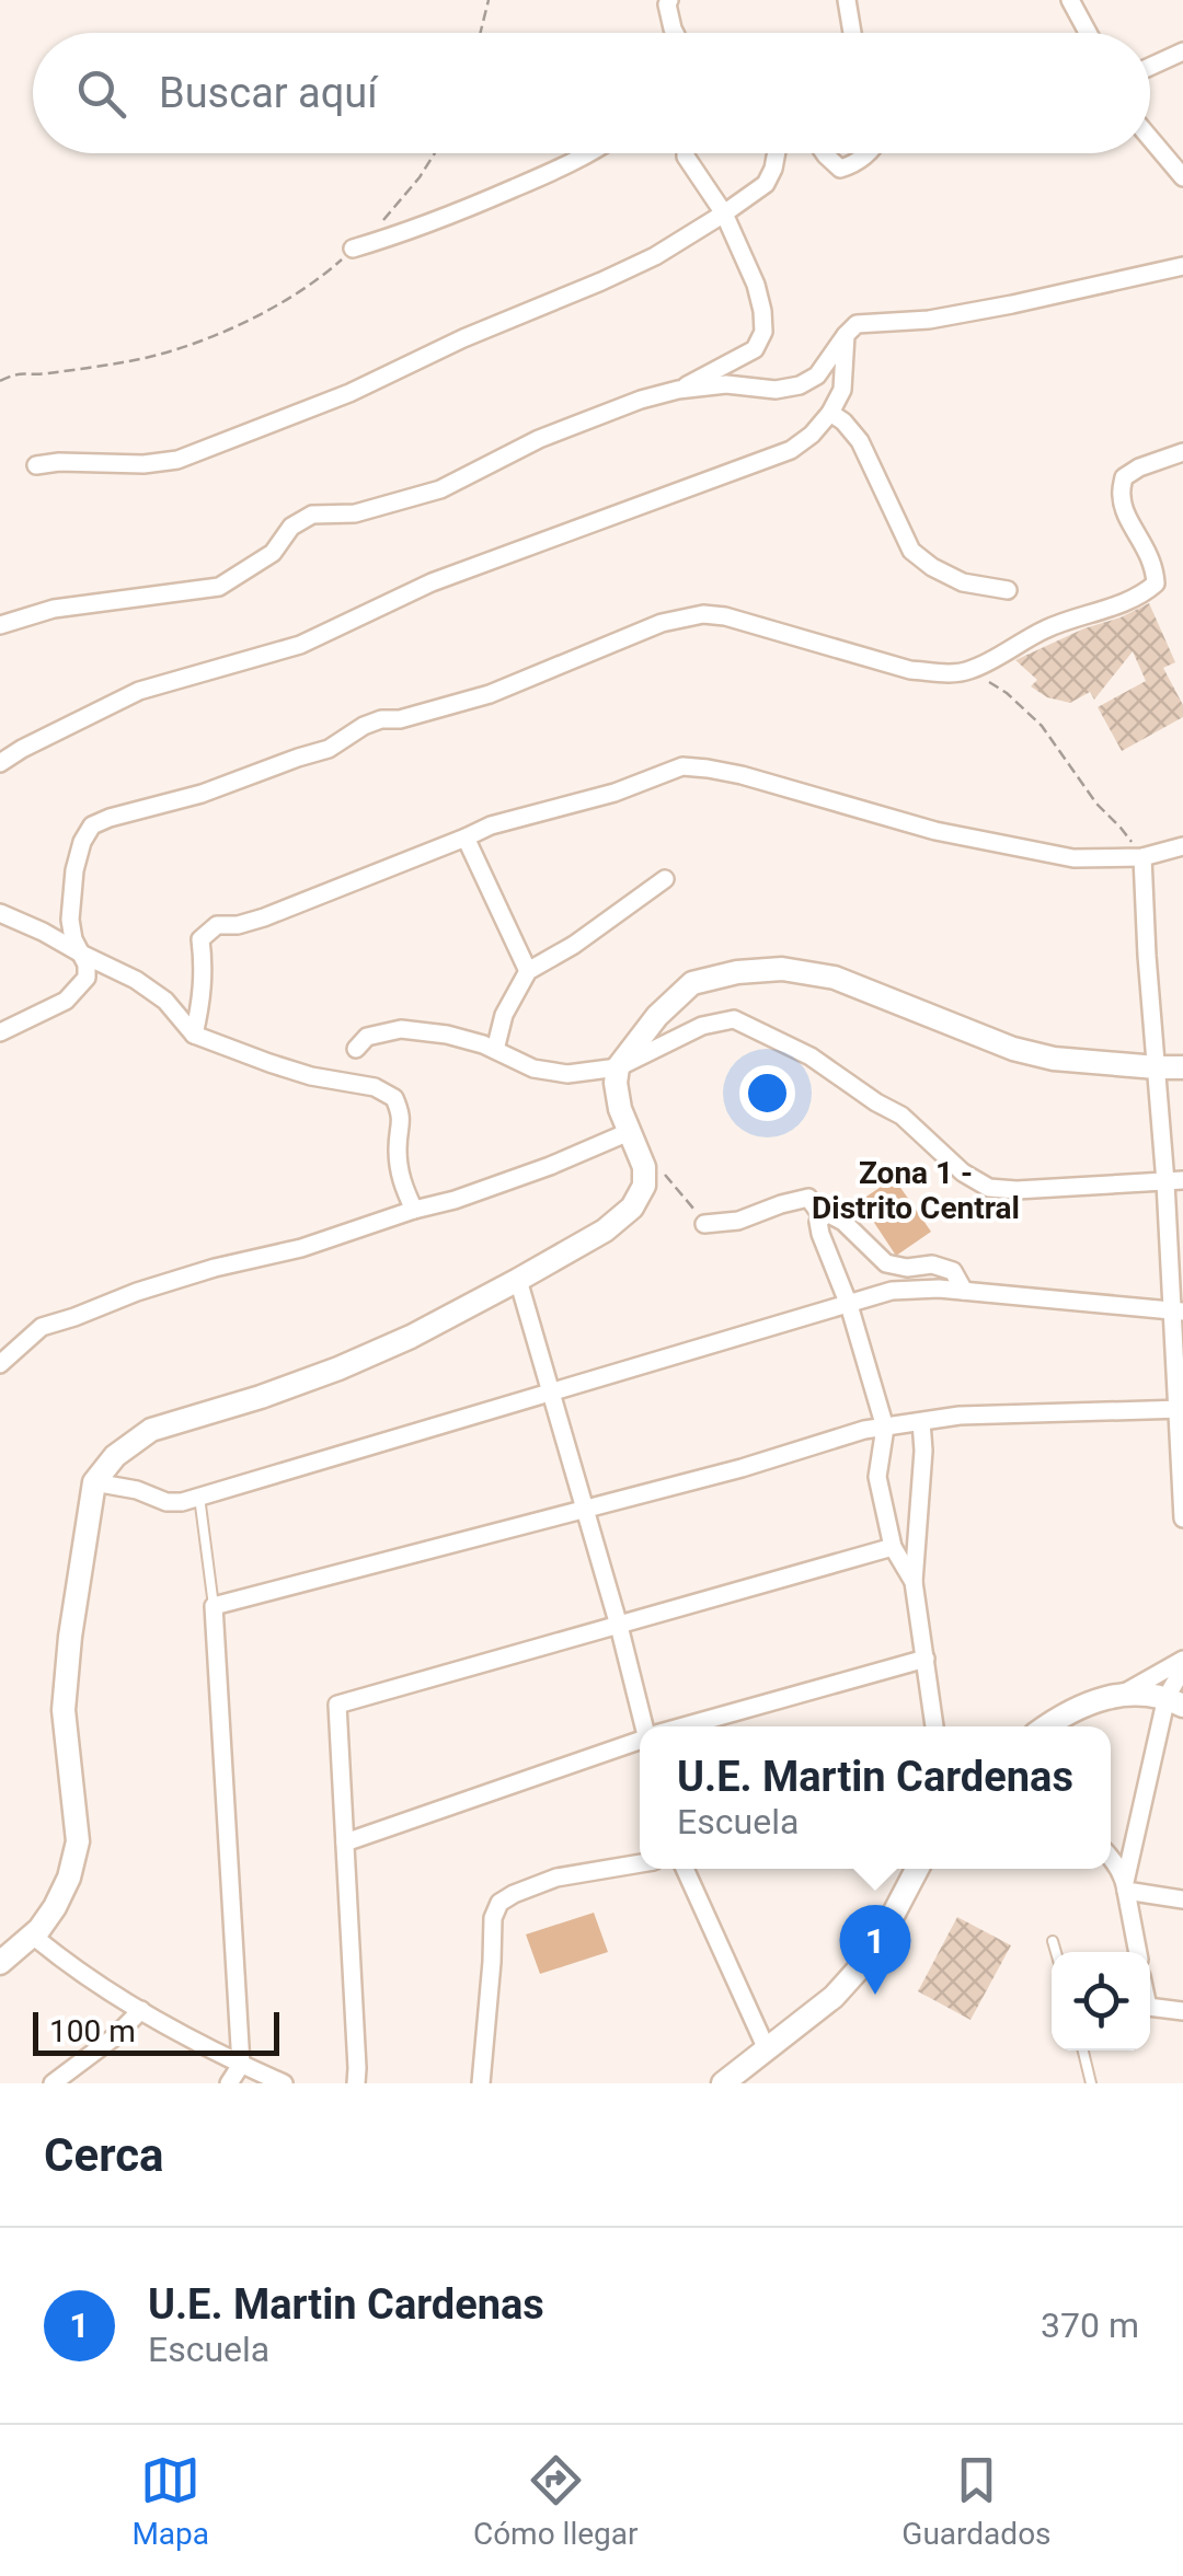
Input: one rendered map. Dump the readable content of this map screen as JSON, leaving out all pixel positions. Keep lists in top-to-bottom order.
{
  "districts": ["Zona 1 - Distrito Central"],
  "scale_bar": "100 m",
  "page": {
    "search": "Buscar aquí",
    "popup": ["U.E. Martin Cardenas", "Escuela"],
    "pins": "1",
    "scale": "100 m",
    "heading": "Cerca",
    "list": [
      {
        "mark": "1",
        "name": "U.E. Martin Cardenas",
        "note": "Escuela",
        "value": "370 m"
      }
    ],
    "nav": ["Mapa", "Cómo llegar", "Guardados"]
  }
}
